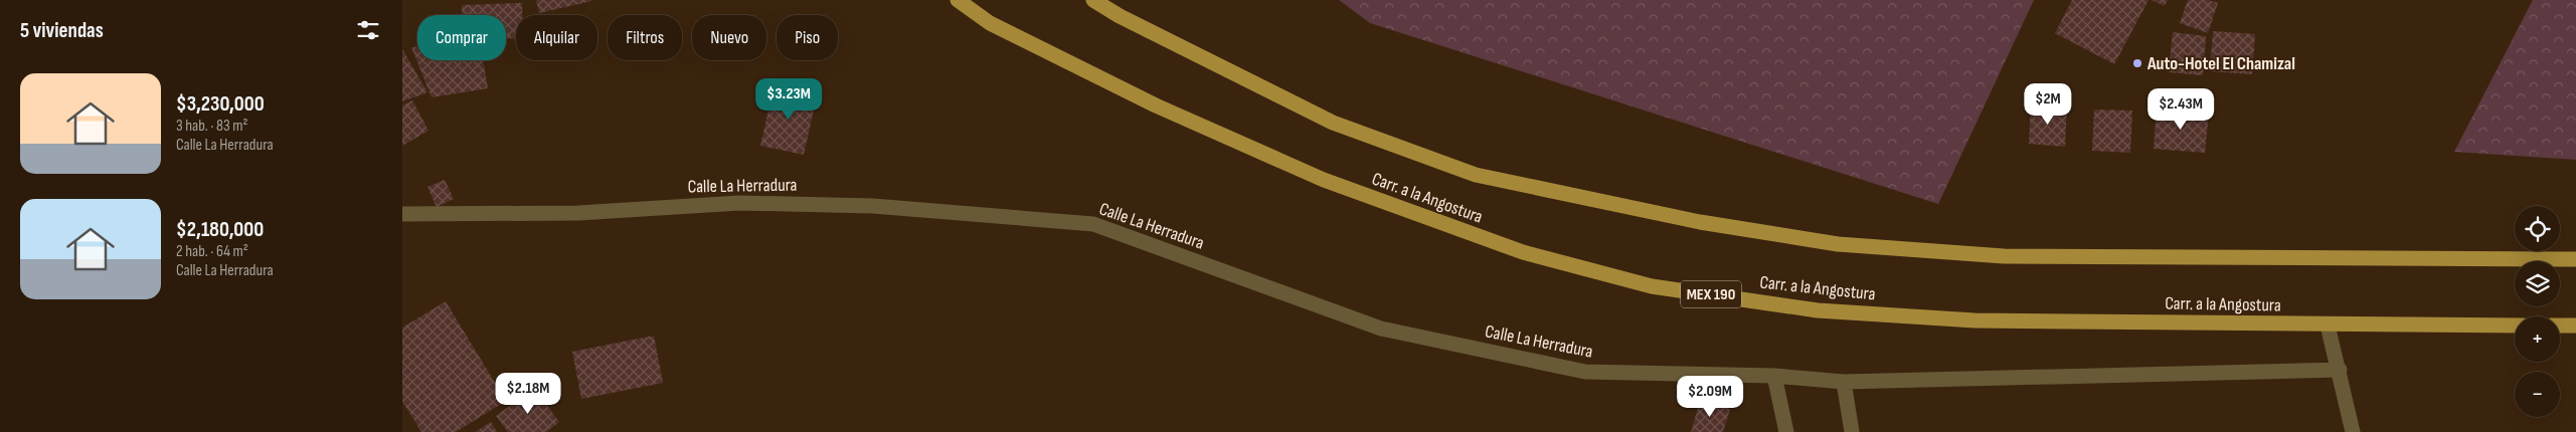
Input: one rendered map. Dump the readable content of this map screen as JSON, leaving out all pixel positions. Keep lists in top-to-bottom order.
{
  "streets": {
    "main road": ["Carr. a la Angostura", "MEX 190"],
    "street": ["Calle La Herradura"]
  },
  "places": ["Auto-Hotel El Chamizal"],
  "page": {
    "heading": "5 viviendas",
    "chip": [
      "Comprar",
      "Alquilar",
      "Filtros",
      "Nuevo",
      "Piso"
    ],
    "list": [
      {
        "name": "$3,230,000",
        "note": "3 hab. · 83 m² · Calle La Herradura"
      },
      {
        "name": "$2,180,000",
        "note": "2 hab. · 64 m² · Calle La Herradura"
      }
    ],
    "price": [
      "$3.23M",
      "$2M",
      "$2.43M",
      "$2.18M",
      "$2.09M"
    ],
    "map_buttons": ["+", "−"]
  }
}
